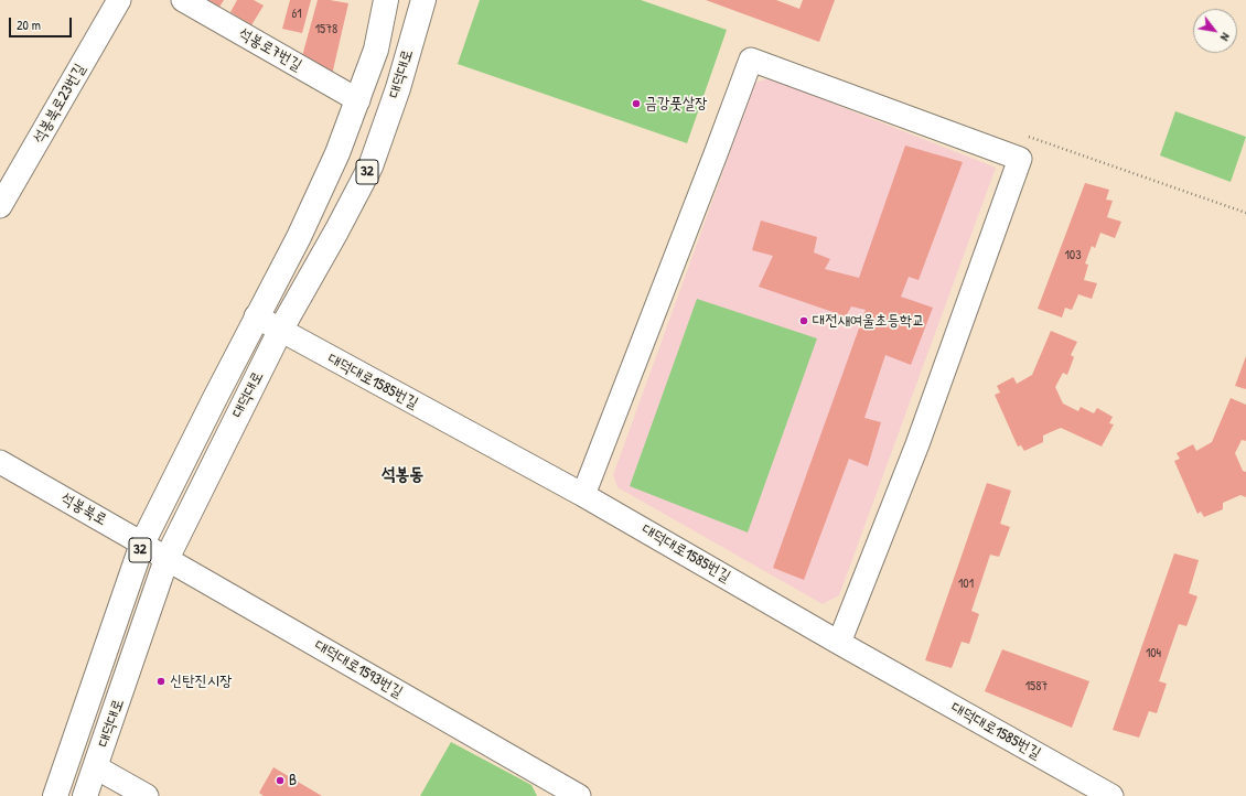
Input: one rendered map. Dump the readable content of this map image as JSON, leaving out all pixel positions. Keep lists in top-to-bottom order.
{
  "streets": {
    "main road": ["대덕대로", "32"],
    "street": [
      "석봉로7번길",
      "석봉북로23번길",
      "대덕대로1585번길",
      "석봉북로",
      "대덕대로1593번길"
    ]
  },
  "crossings": [
    ["석봉로7번길", "대덕대로"],
    ["대덕대로", "대덕대로1585번길"],
    ["대덕대로", "석봉북로"],
    ["대덕대로", "대덕대로1593번길"],
    ["석봉북로", "대덕대로1593번길"]
  ],
  "districts": ["석봉동"],
  "places": [
    "금강풋살장",
    "대전새여울초등학교",
    "신탄진시장",
    "B"
  ],
  "house_numbers": [
    "61",
    "1578",
    "103",
    "101",
    "104",
    "1587"
  ],
  "scale_bar": "20 m",
  "north": "bottom right"
}
